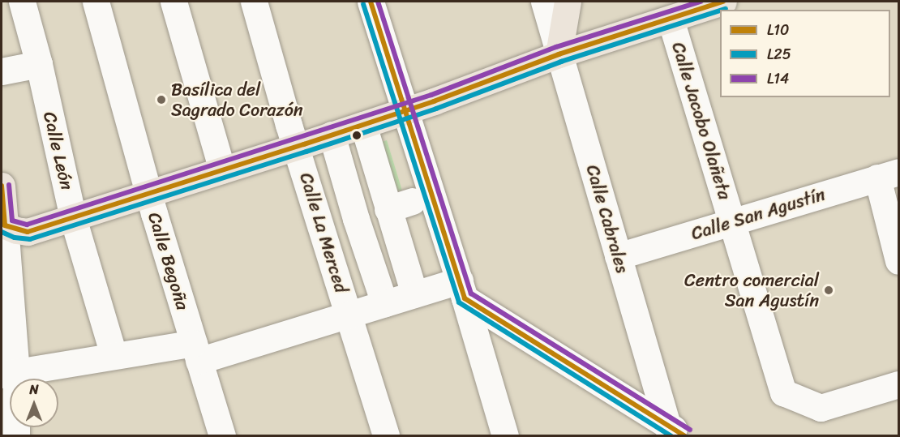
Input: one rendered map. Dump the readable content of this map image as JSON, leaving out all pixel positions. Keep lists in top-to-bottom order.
{
  "streets": {
    "street": [
      "Calle Jacobo Olañeta",
      "Calle León",
      "Calle San Agustín",
      "Calle Cabrales",
      "Calle La Merced",
      "Calle Begoña"
    ]
  },
  "crossings": [
    ["Calle Jacobo Olañeta", "Calle San Agustín"],
    ["Calle San Agustín", "Calle Cabrales"]
  ],
  "places": ["Basílica del Sagrado Corazón", "Centro comercial San Agustín"],
  "lines": ["transit line L10", "transit line L14", "transit line L25"],
  "legend": ["L10", "L25", "L14"],
  "north": "top"
}
